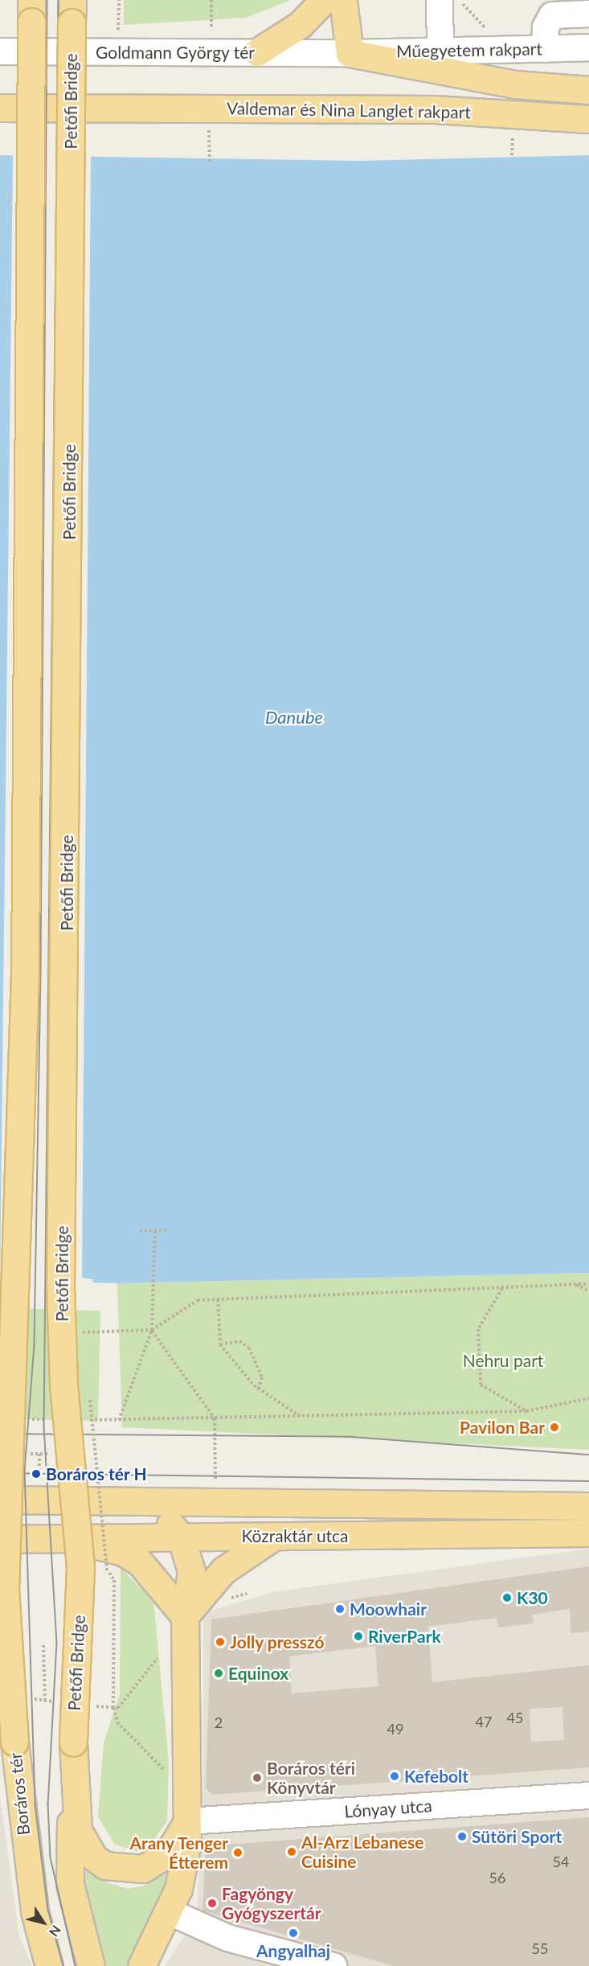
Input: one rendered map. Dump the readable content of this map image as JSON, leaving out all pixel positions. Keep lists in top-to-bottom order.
{
  "streets": {
    "main road": [
      "Petőfi Bridge",
      "Valdemar és Nina Langlet rakpart",
      "Közraktár utca",
      "Boráros tér"
    ],
    "street": ["Műegyetem rakpart", "Goldmann György tér", "Lónyay utca"]
  },
  "crossings": [
    ["Műegyetem rakpart", "Goldmann György tér"]
  ],
  "water": ["Danube"],
  "parks": ["Nehru part"],
  "places": [
    "Pavilon Bar",
    "Boráros tér H",
    "K30",
    "Moowhair",
    "RiverPark",
    "Jolly presszó",
    "Equinox",
    "Kefebolt",
    "Boráros téri Könyvtár",
    "Sütöri Sport",
    "Al-Arz Lebanese Cuisine",
    "Arany Tenger Étterem",
    "Fagyöngy Gyógyszertár",
    "Angyalhaj"
  ],
  "house_numbers": [
    "45",
    "47",
    "2",
    "49",
    "54",
    "56",
    "55"
  ],
  "north": "bottom right"
}
